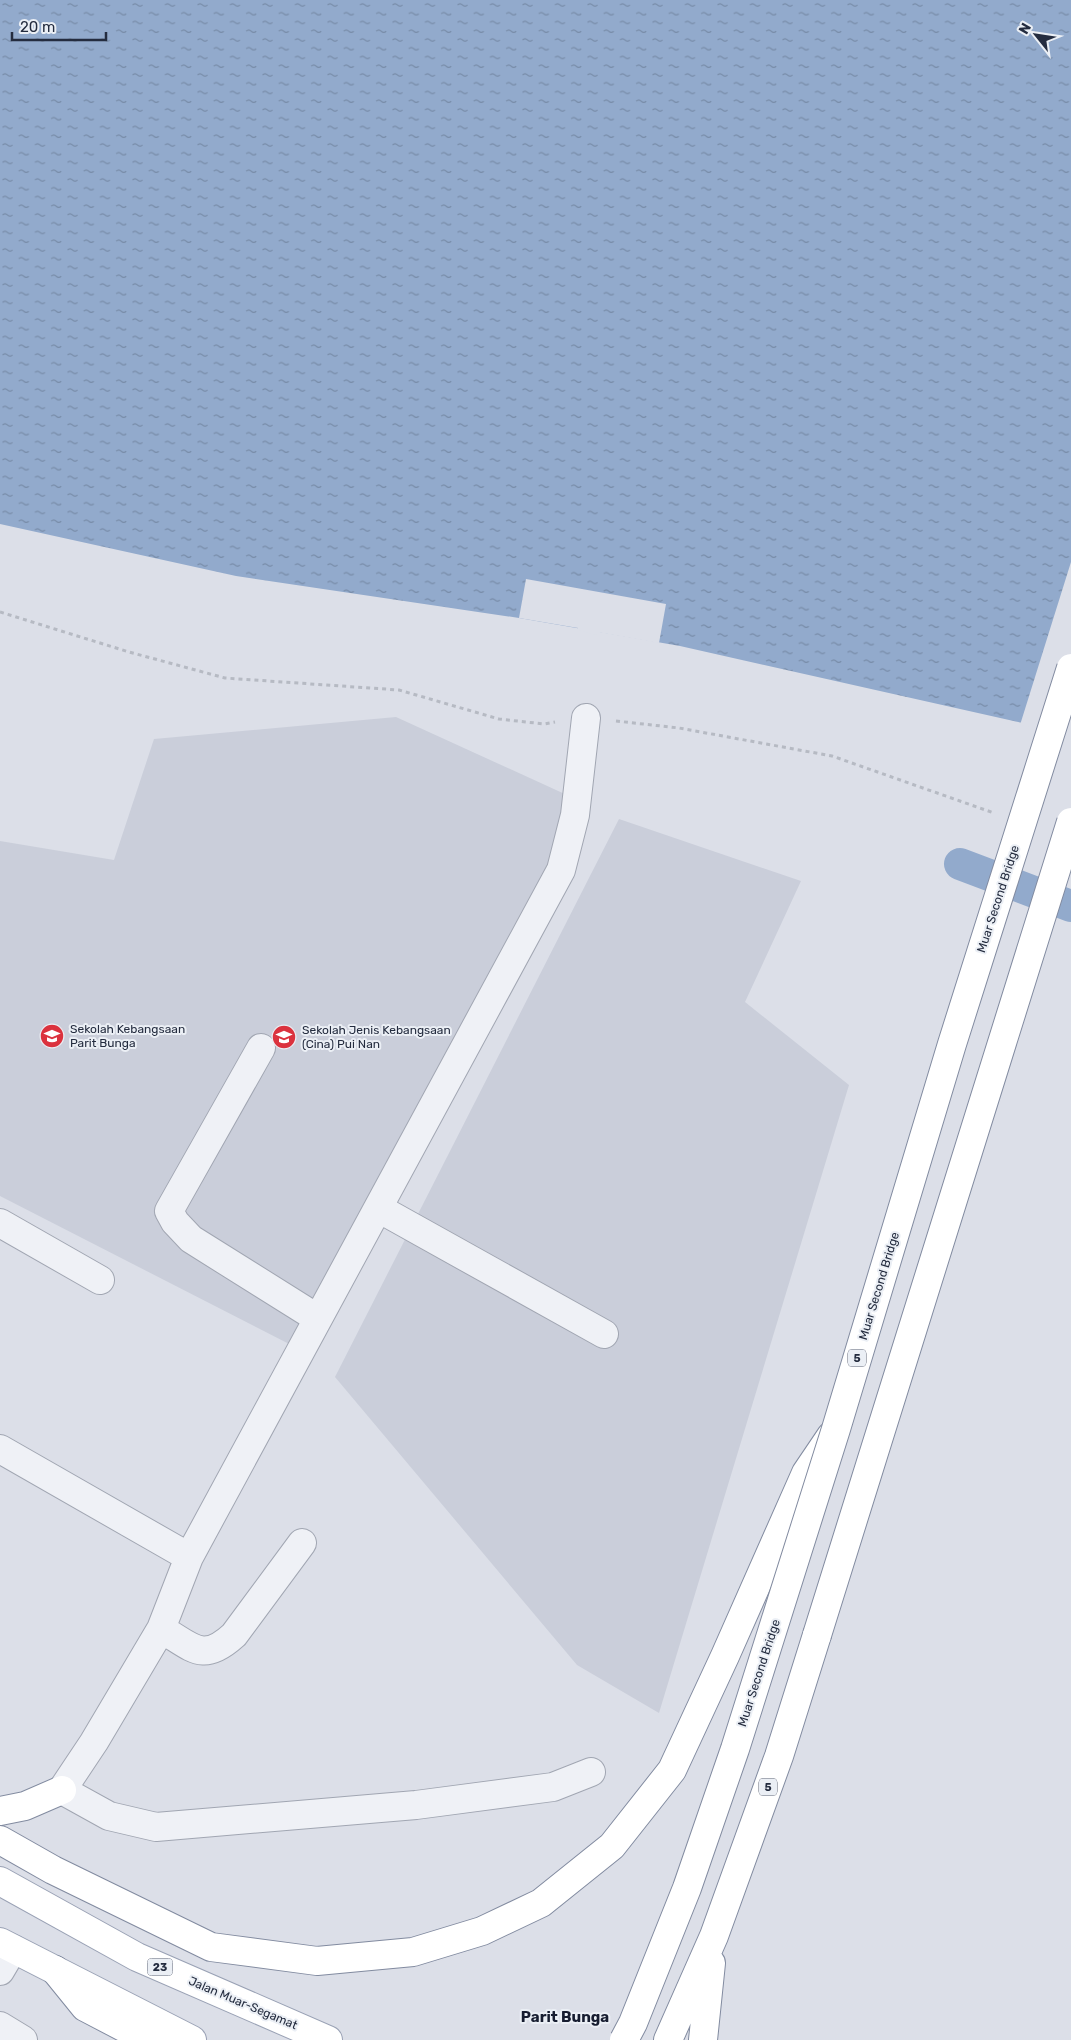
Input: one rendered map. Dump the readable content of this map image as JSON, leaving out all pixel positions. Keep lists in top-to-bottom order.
{
  "streets": {
    "main road": [
      "Muar Second Bridge",
      "5",
      "23",
      "Jalan Muar-Segamat"
    ]
  },
  "districts": ["Parit Bunga"],
  "places": {
    "school or university": ["Sekolah Kebangsaan Parit Bunga", "Sekolah Jenis Kebangsaan (Cina) Pui Nan"]
  },
  "scale_bar": "20 m",
  "north": "top left"
}
